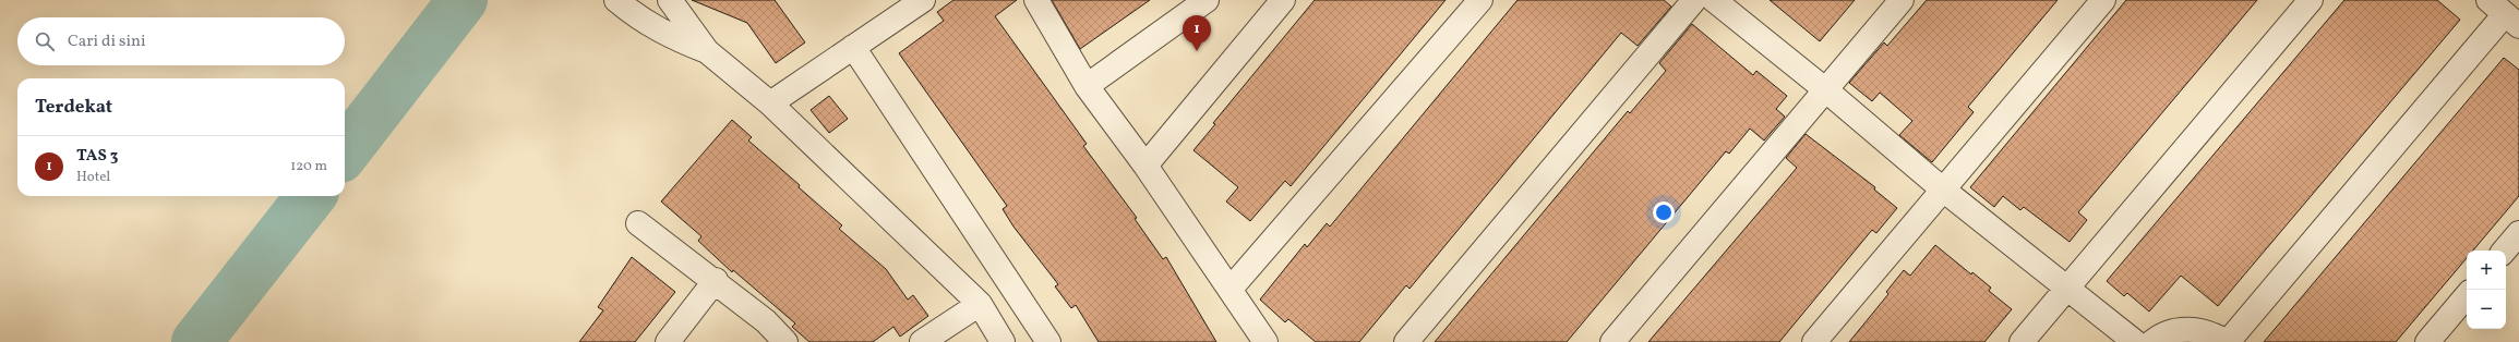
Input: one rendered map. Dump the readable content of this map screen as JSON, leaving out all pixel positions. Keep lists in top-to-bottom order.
{
  "page": {
    "pins": "1",
    "search": "Cari di sini",
    "heading": "Terdekat",
    "list": [
      {
        "mark": "1",
        "name": "TAS 3",
        "note": "Hotel",
        "value": "120 m"
      }
    ],
    "map_buttons": ["+", "−"]
  }
}
